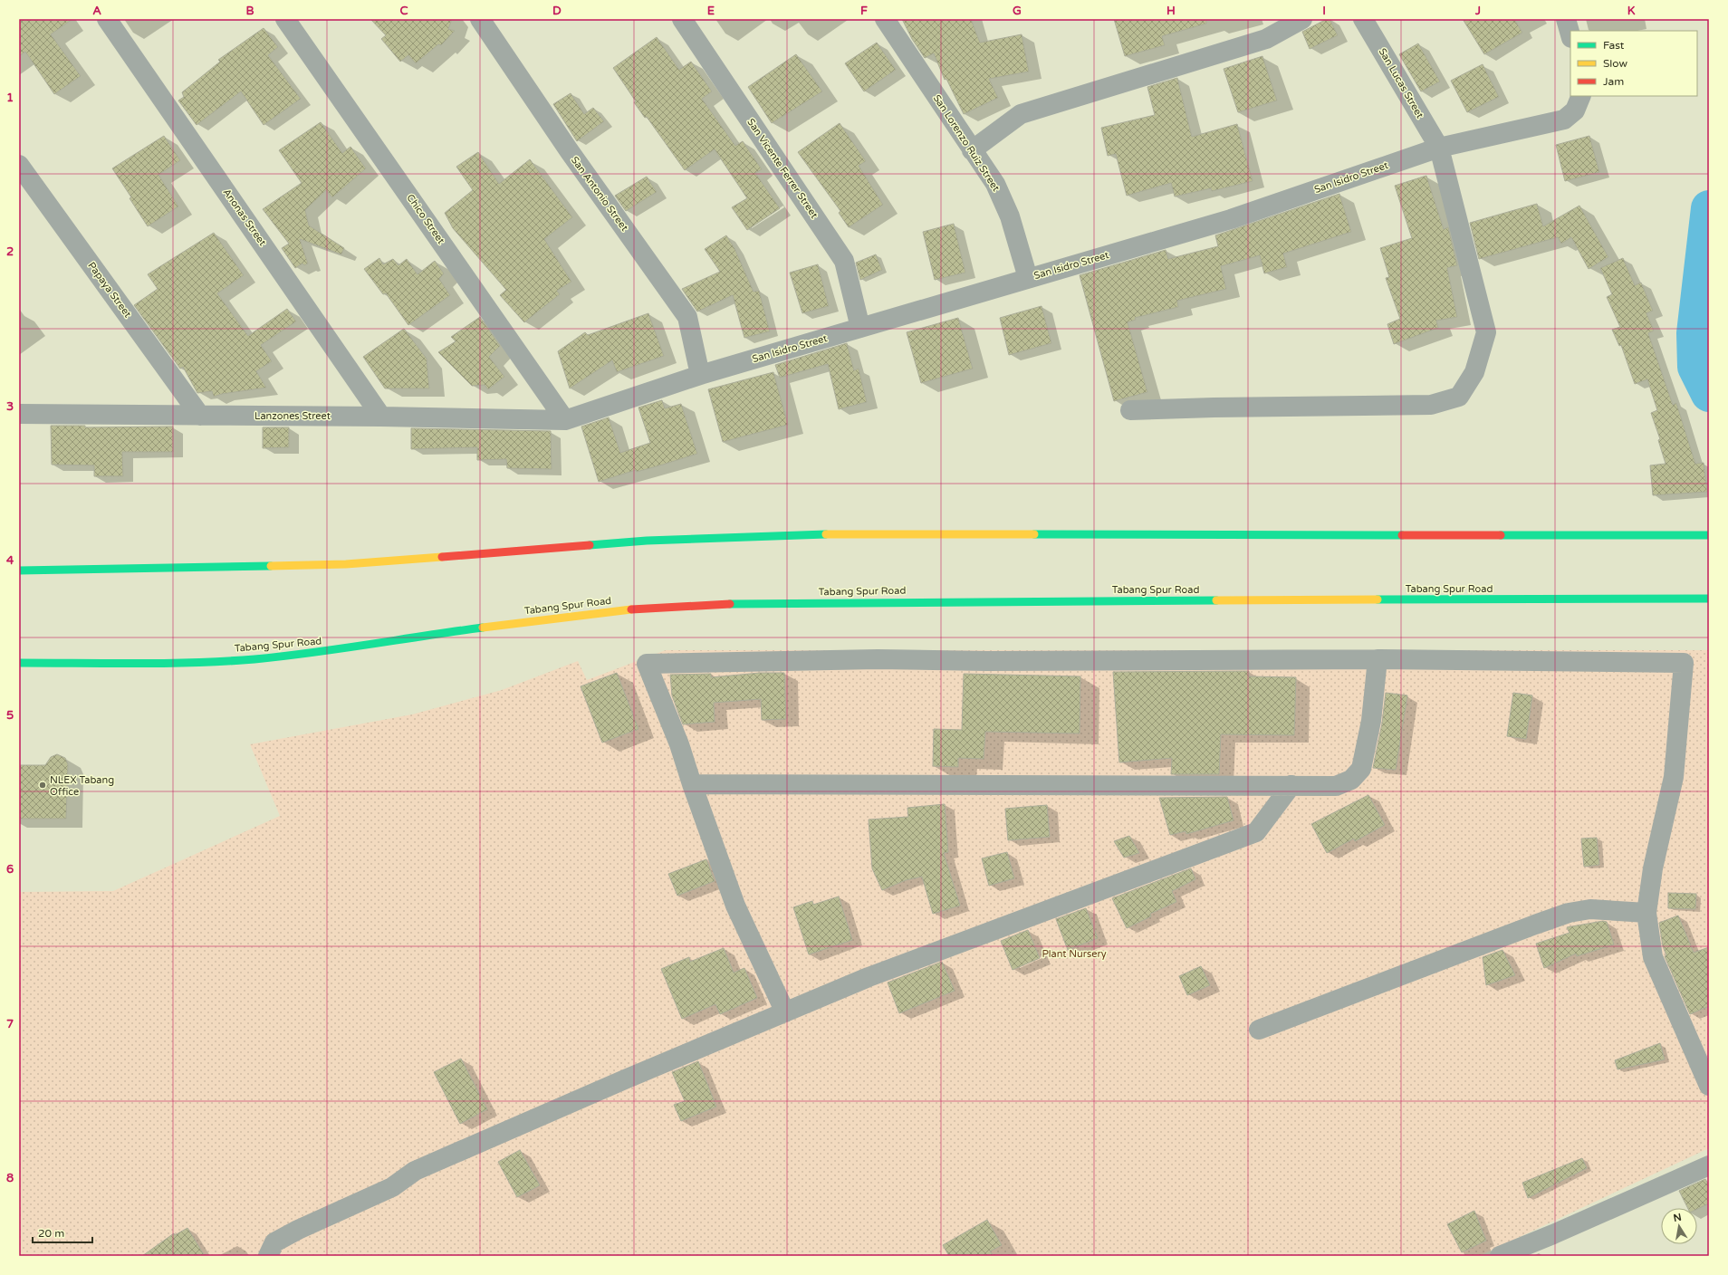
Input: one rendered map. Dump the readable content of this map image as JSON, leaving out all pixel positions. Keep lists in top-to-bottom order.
{
  "streets": {
    "highway": ["Tabang Spur Road"],
    "street": [
      "San Lucas Street",
      "San Lorenzo Ruiz Street",
      "San Vicente Ferrer Street",
      "San Isidro Street",
      "San Antonio Street",
      "Anonas Street",
      "Chico Street",
      "Papaya Street",
      "Lanzones Street"
    ]
  },
  "crossings": [
    ["San Lucas Street", "San Isidro Street"],
    ["San Lorenzo Ruiz Street", "San Isidro Street"],
    ["San Vicente Ferrer Street", "San Isidro Street"],
    ["San Isidro Street", "San Antonio Street"],
    ["San Isidro Street", "Chico Street"],
    ["San Isidro Street", "Lanzones Street"],
    ["Anonas Street", "Lanzones Street"],
    ["Chico Street", "Lanzones Street"],
    ["Papaya Street", "Lanzones Street"]
  ],
  "parks": ["Plant Nursery"],
  "places": ["NLEX Tabang Office"],
  "legend": ["Fast", "Slow", "Jam"],
  "scale_bar": "20 m",
  "north": "top",
  "grid": {
    "columns": [
      "A",
      "B",
      "C",
      "D",
      "E",
      "F",
      "G",
      "H",
      "I",
      "J",
      "K"
    ],
    "rows": [
      "1",
      "2",
      "3",
      "4",
      "5",
      "6",
      "7",
      "8"
    ]
  }
}
